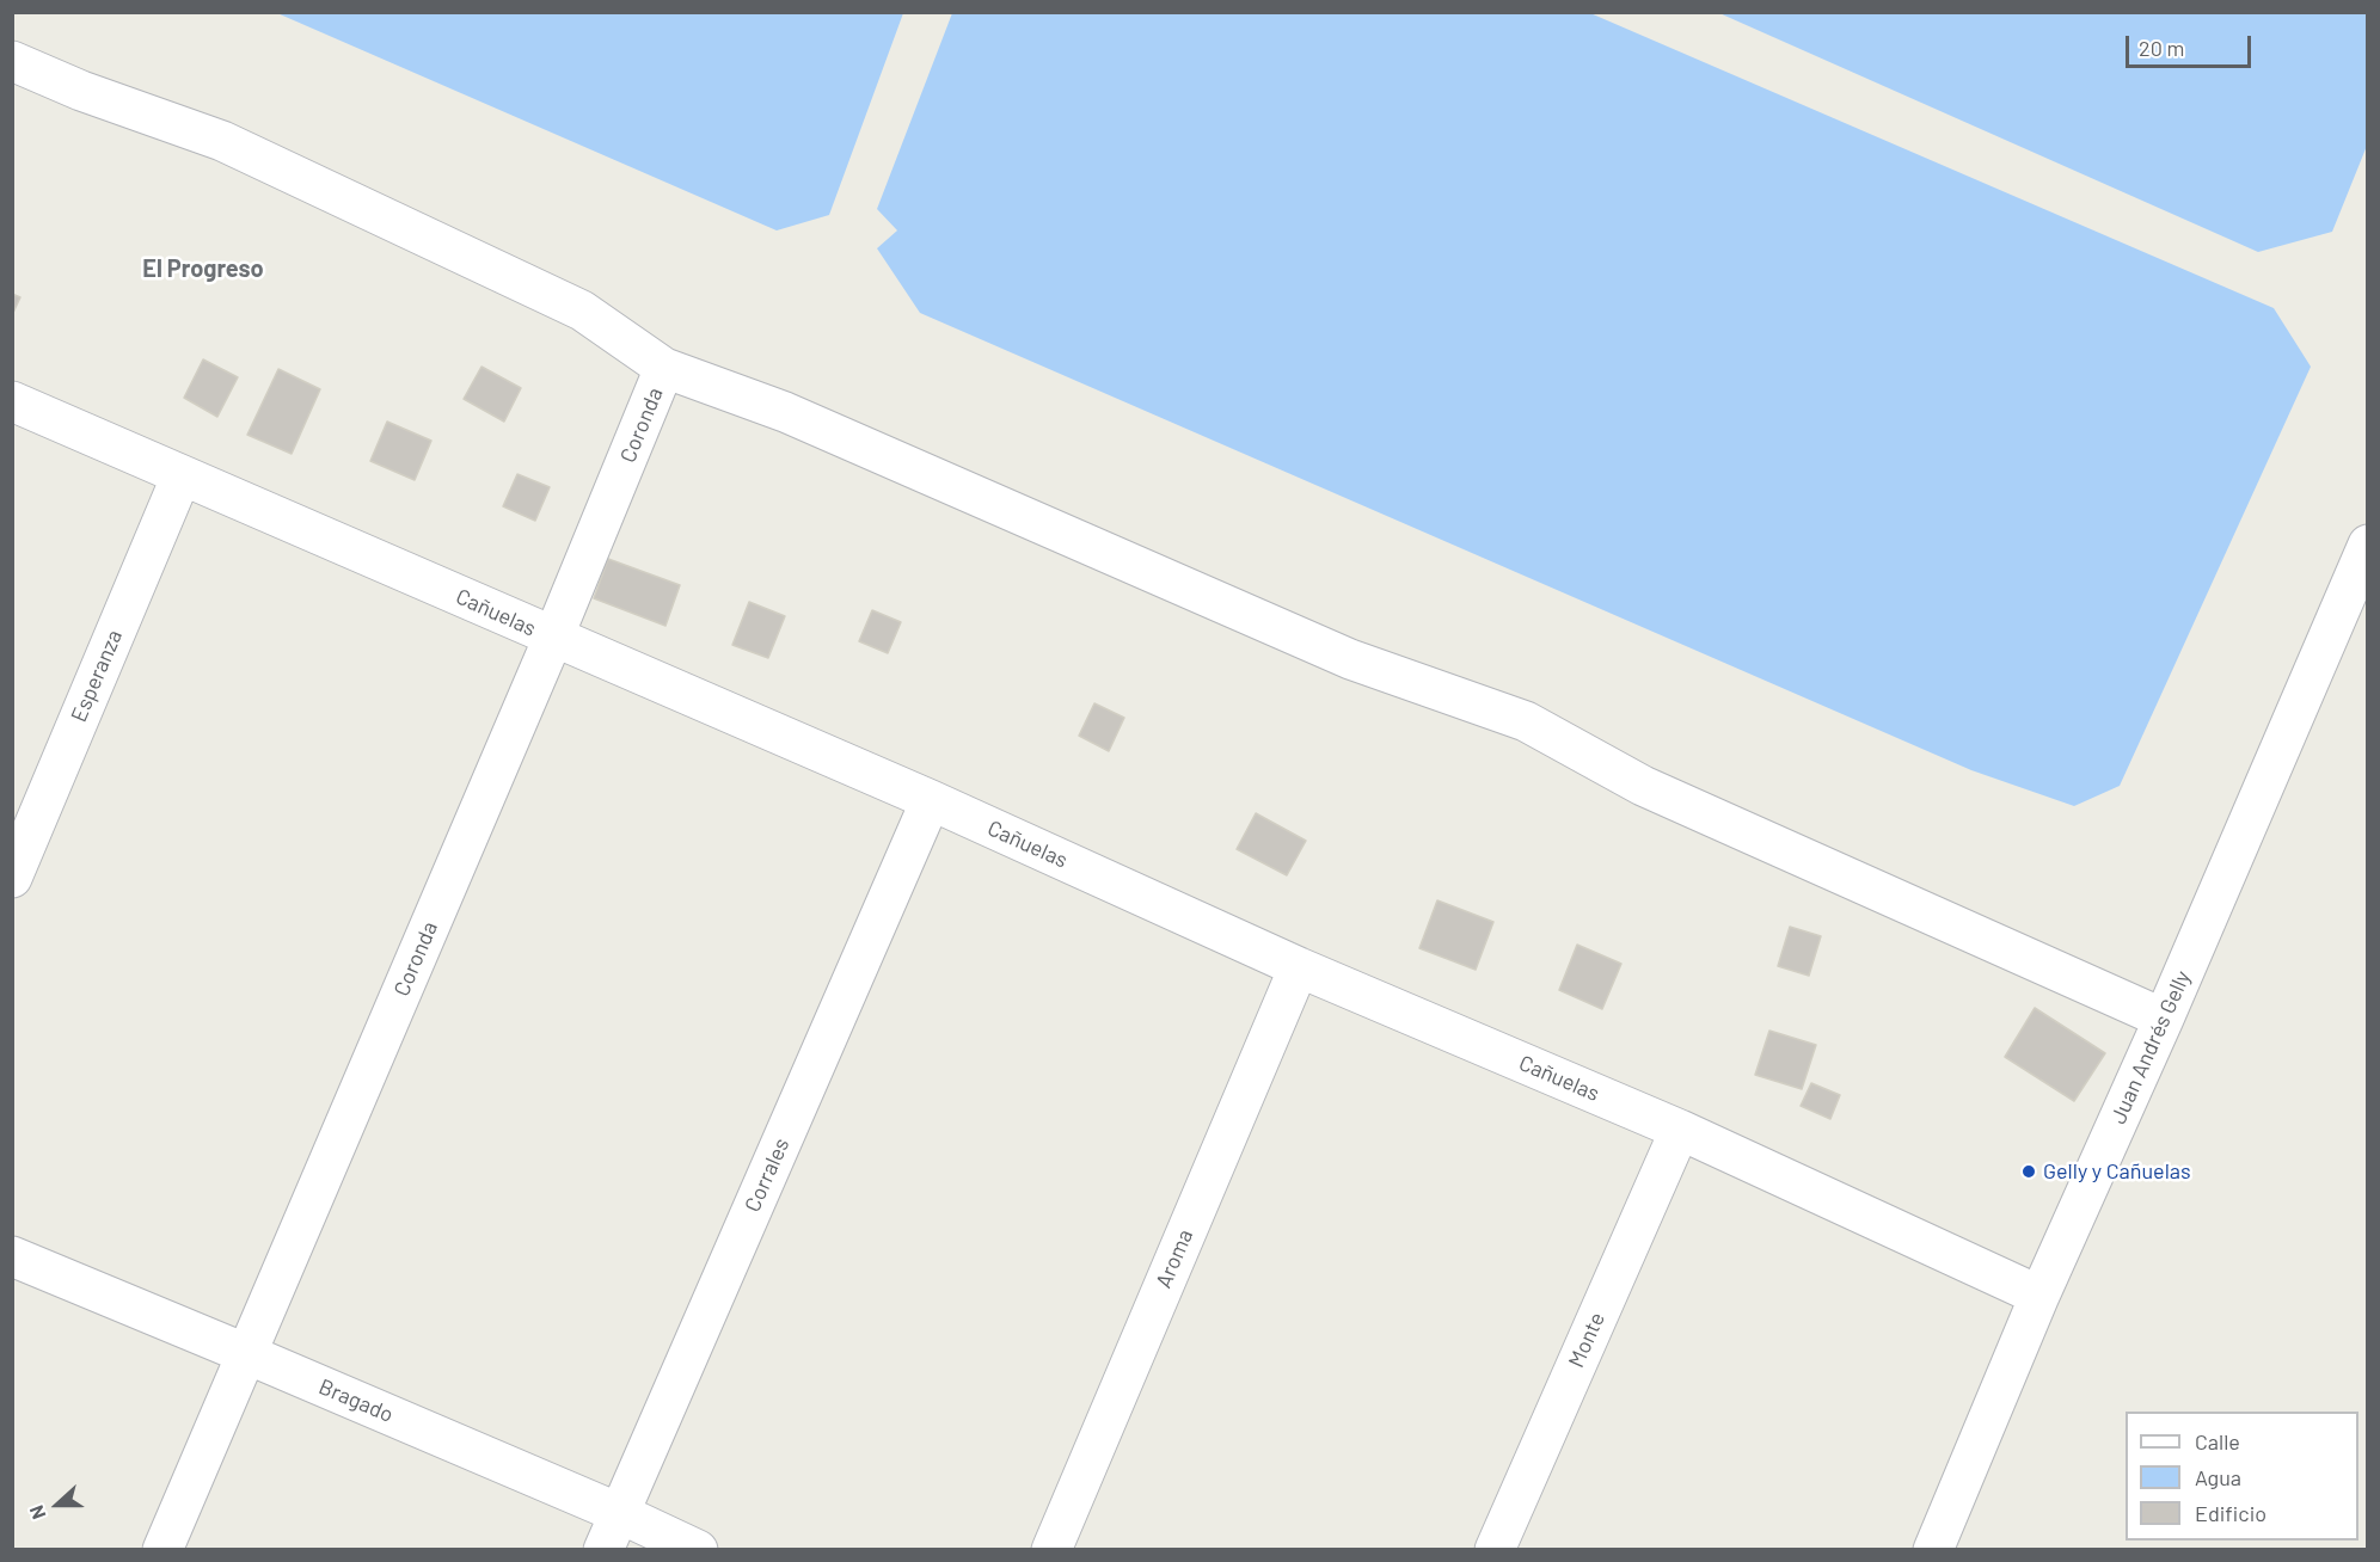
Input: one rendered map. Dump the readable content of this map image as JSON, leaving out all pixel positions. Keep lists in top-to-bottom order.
{
  "streets": {
    "street": [
      "Coronda",
      "Cañuelas",
      "Esperanza",
      "Juan Andrés Gelly",
      "Corrales",
      "Aroma",
      "Monte",
      "Bragado"
    ]
  },
  "crossings": [
    ["Coronda", "Cañuelas"],
    ["Coronda", "Bragado"],
    ["Cañuelas", "Esperanza"],
    ["Cañuelas", "Juan Andrés Gelly"],
    ["Cañuelas", "Corrales"],
    ["Cañuelas", "Aroma"],
    ["Cañuelas", "Monte"],
    ["Corrales", "Bragado"]
  ],
  "districts": ["El Progreso"],
  "places": ["Gelly y Cañuelas"],
  "legend": ["Calle", "Agua", "Edificio"],
  "scale_bar": "20 m",
  "north": "left"
}
